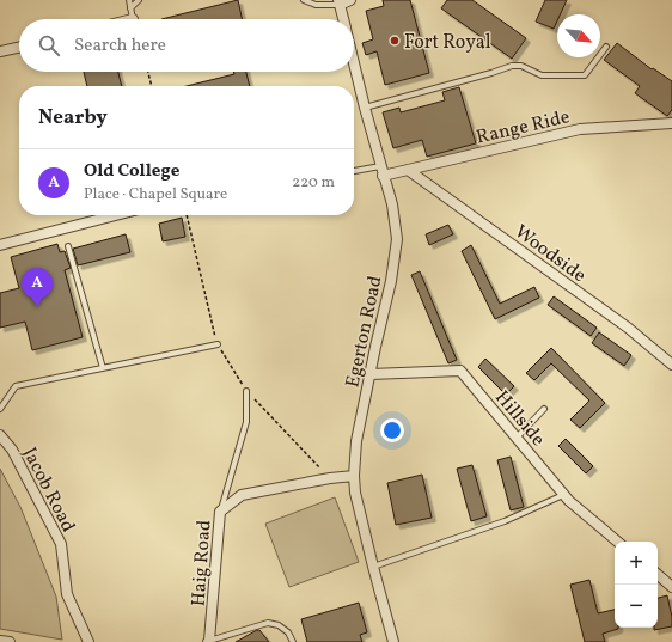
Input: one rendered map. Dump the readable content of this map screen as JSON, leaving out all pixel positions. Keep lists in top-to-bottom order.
{
  "streets": {
    "street": [
      "Range Ride",
      "Woodside",
      "Egerton Road",
      "Hillside",
      "Jacob Road",
      "Haig Road"
    ]
  },
  "crossings": [
    ["Range Ride", "Woodside"],
    ["Range Ride", "Egerton Road"],
    ["Egerton Road", "Hillside"],
    ["Egerton Road", "Haig Road"]
  ],
  "places": ["Fort Royal"],
  "north": "bottom right",
  "page": {
    "search": "Search here",
    "heading": "Nearby",
    "list": [
      {
        "mark": "A",
        "name": "Old College",
        "note": "Place · Chapel Square",
        "value": "220 m"
      }
    ],
    "pins": "A",
    "map_buttons": ["+", "−"]
  }
}
